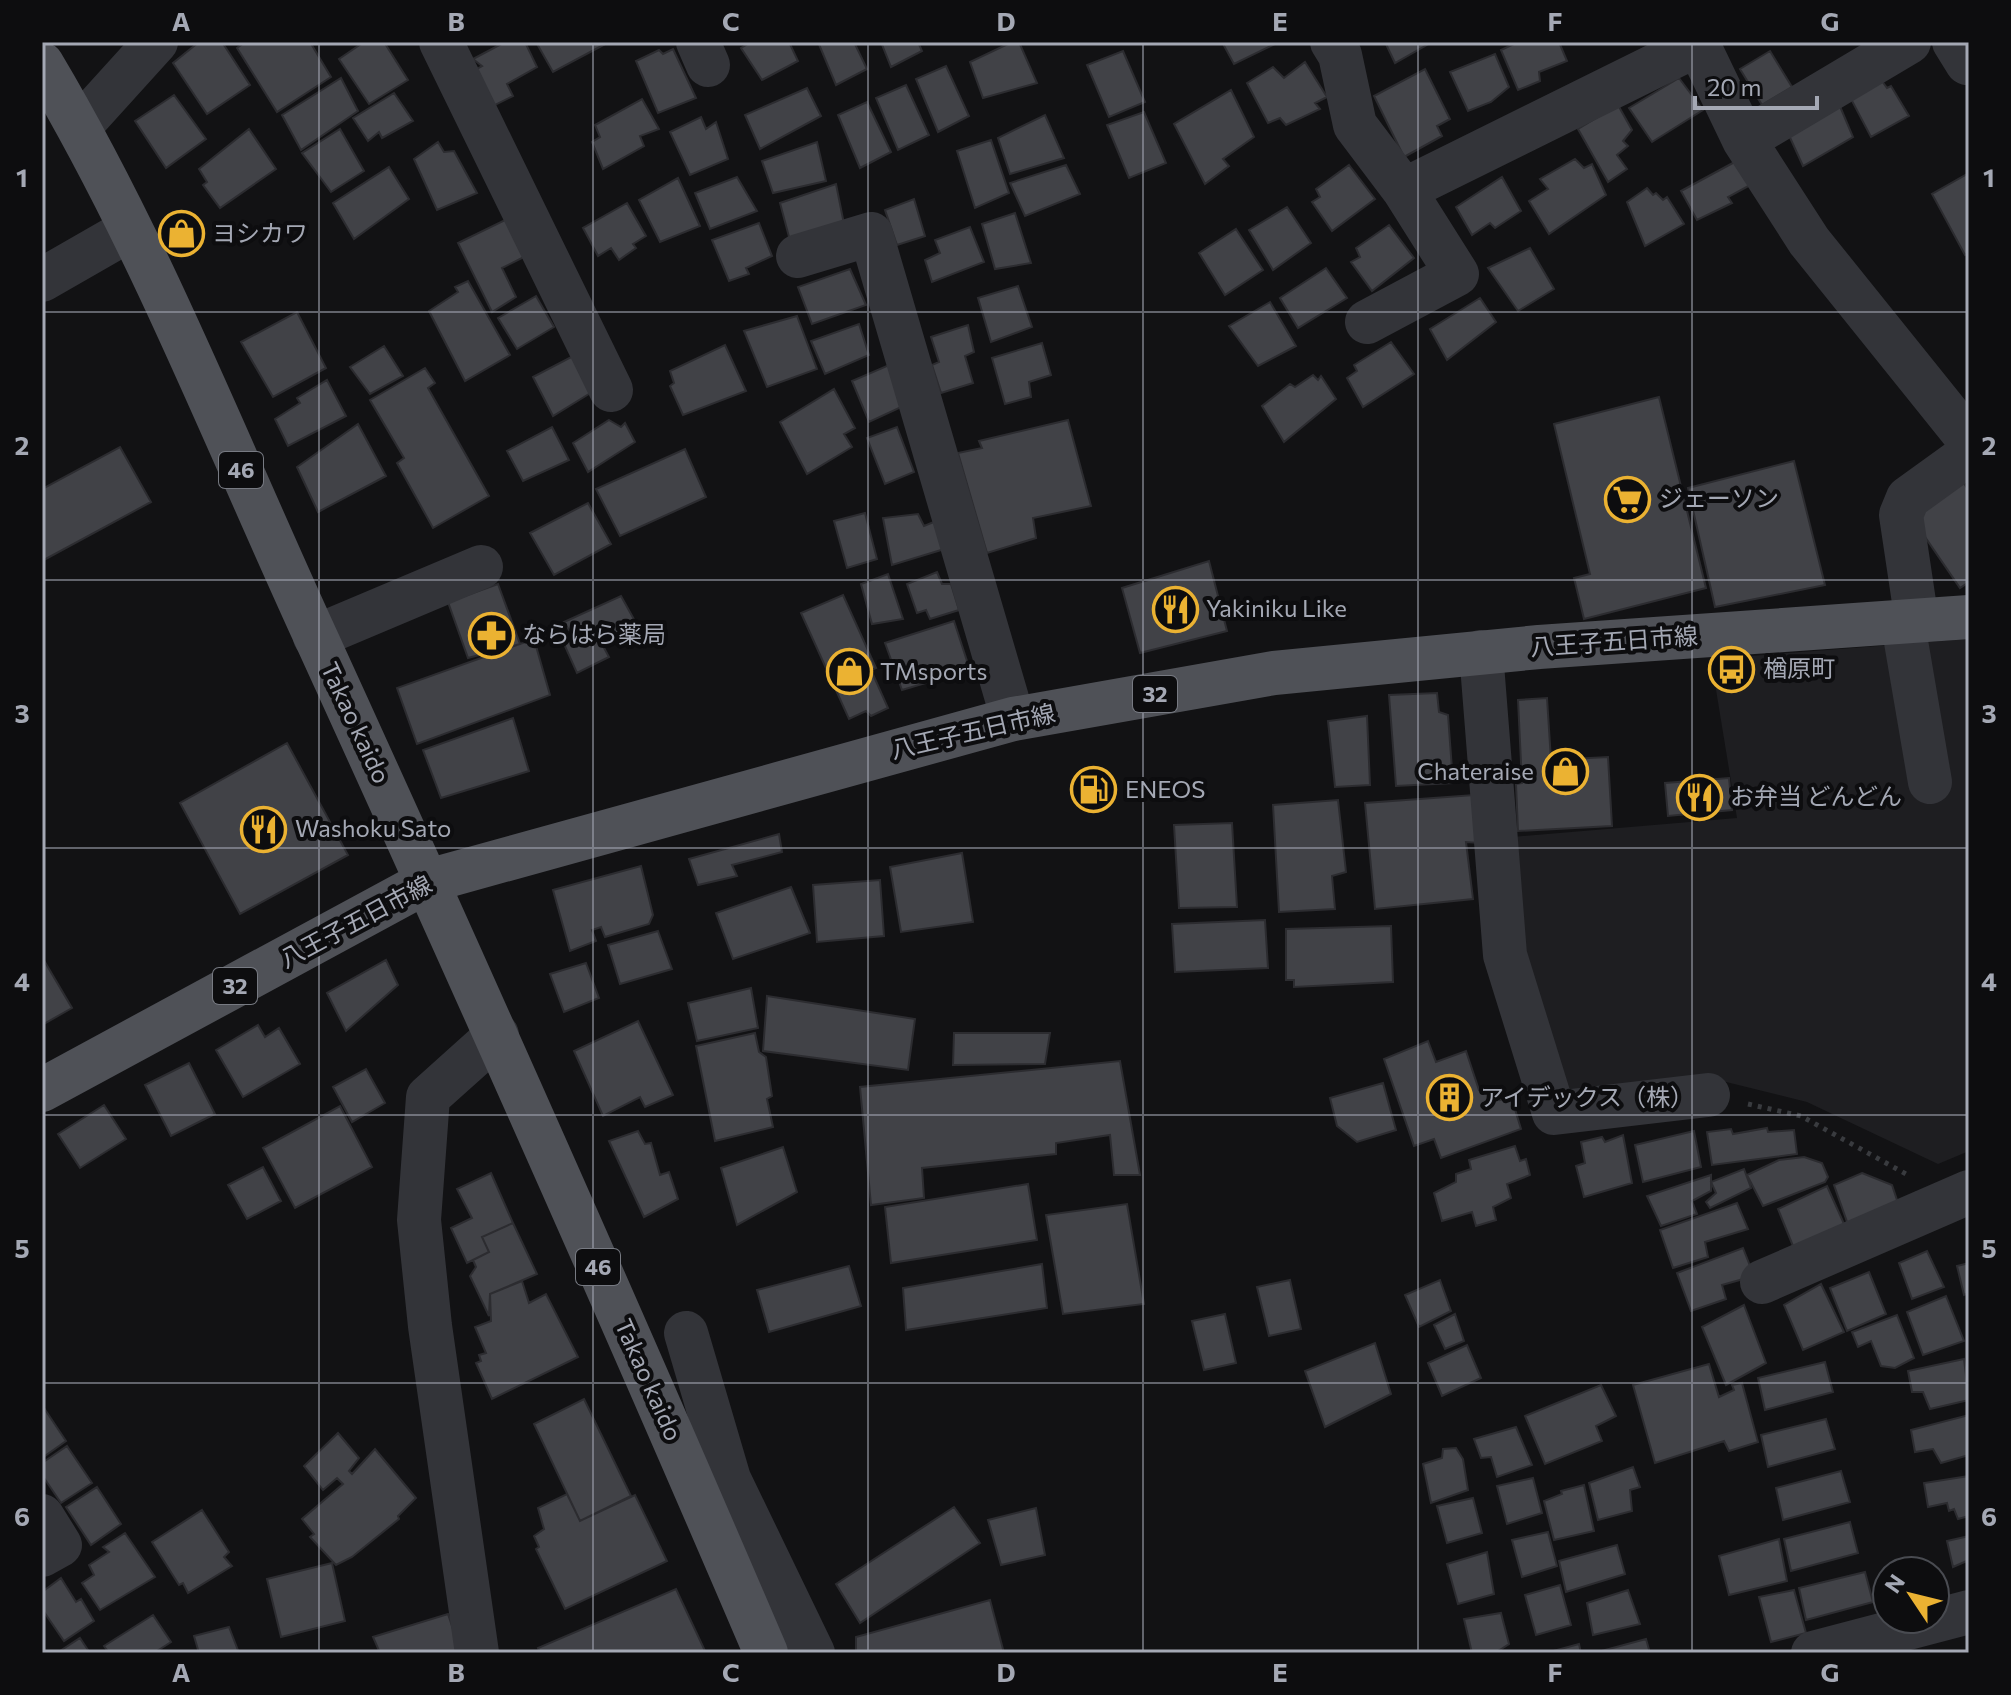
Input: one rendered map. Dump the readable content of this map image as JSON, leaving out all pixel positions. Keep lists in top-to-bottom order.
{
  "streets": {
    "main road": [
      "46",
      "八王子五日市線",
      "32",
      "Takao kaido"
    ]
  },
  "crossings": [
    ["八王子五日市線", "Takao kaido"]
  ],
  "places": {
    "shop": ["ヨシカワ", "TMsports", "Chateraise"],
    "supermarket": ["ジェーソン"],
    "restaurant": ["Yakiniku Like", "お弁当 どんどん", "Washoku Sato"],
    "pharmacy": ["ならはら薬局"],
    "bus stop": ["楢原町"],
    "fuel station": ["ENEOS"],
    "building": ["アイデックス（株）"]
  },
  "scale_bar": "20 m",
  "north": "top left",
  "grid": {
    "columns": [
      "A",
      "B",
      "C",
      "D",
      "E",
      "F",
      "G"
    ],
    "rows": [
      "1",
      "2",
      "3",
      "4",
      "5",
      "6"
    ]
  }
}
